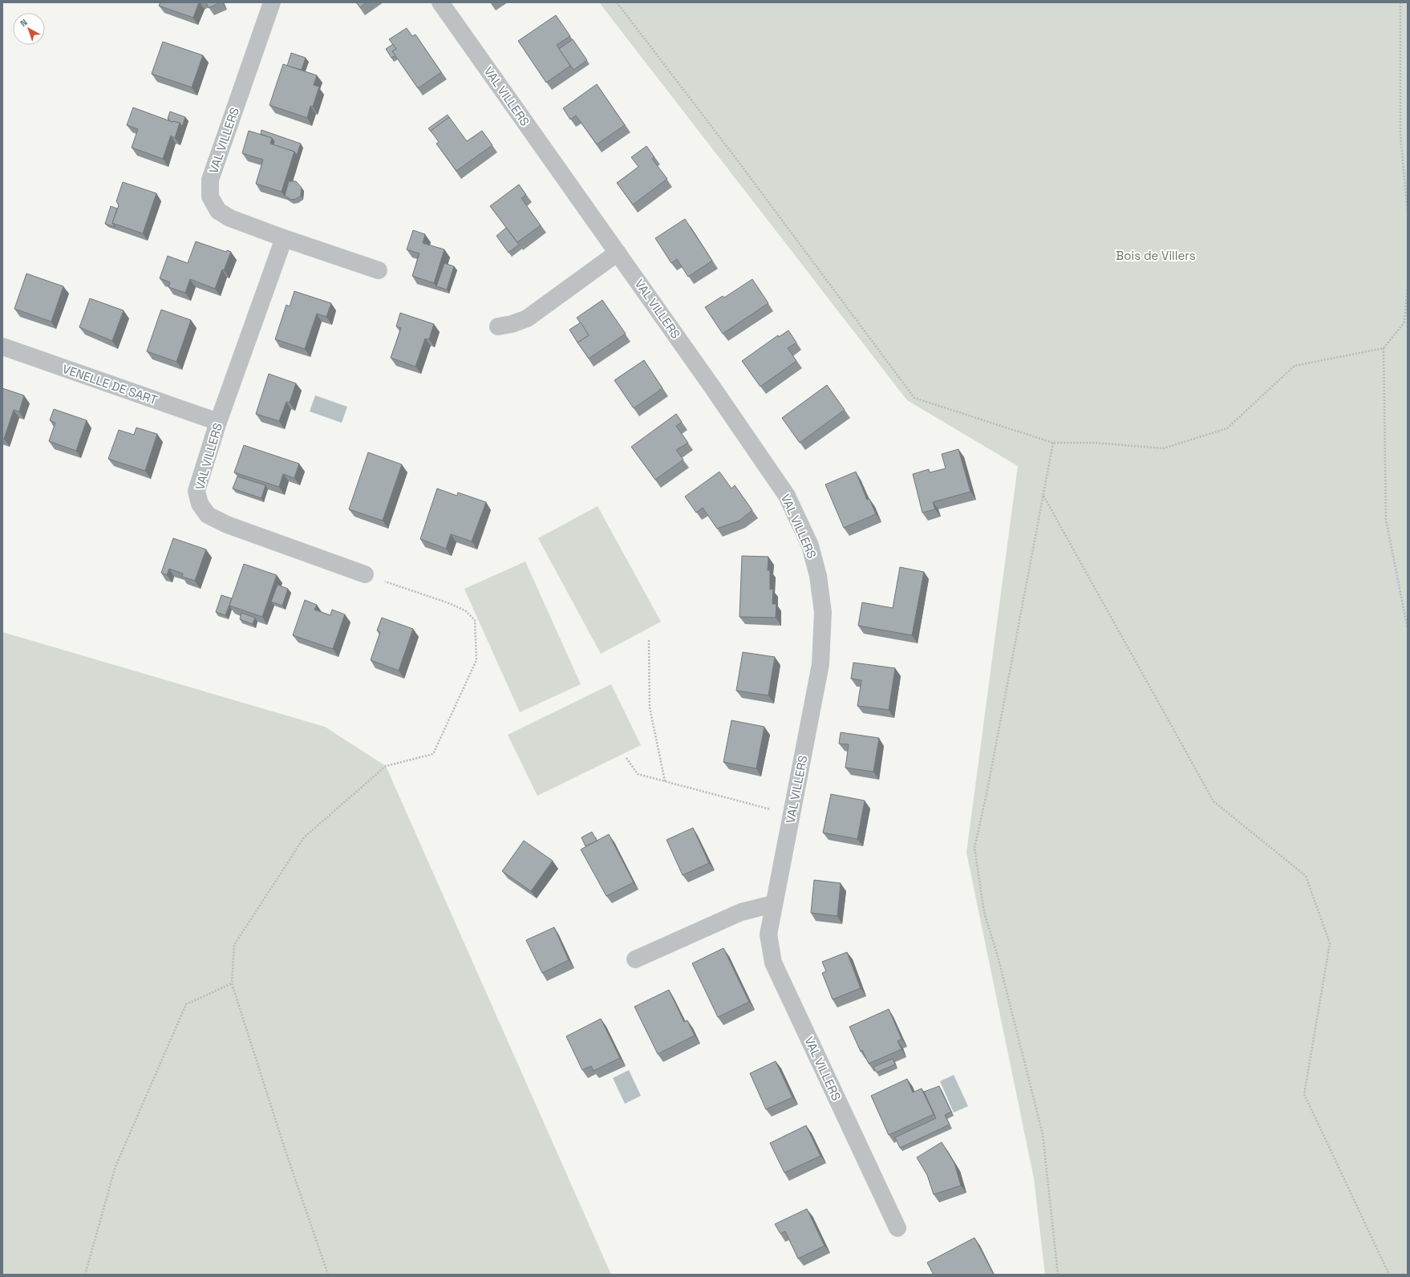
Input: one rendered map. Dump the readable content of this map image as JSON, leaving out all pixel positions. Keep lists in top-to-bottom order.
{
  "streets": {
    "street": ["VAL VILLERS", "VENELLE DE SART"]
  },
  "crossings": [
    ["VAL VILLERS", "VENELLE DE SART"]
  ],
  "parks": ["Bois de Villers"],
  "north": "top left"
}
